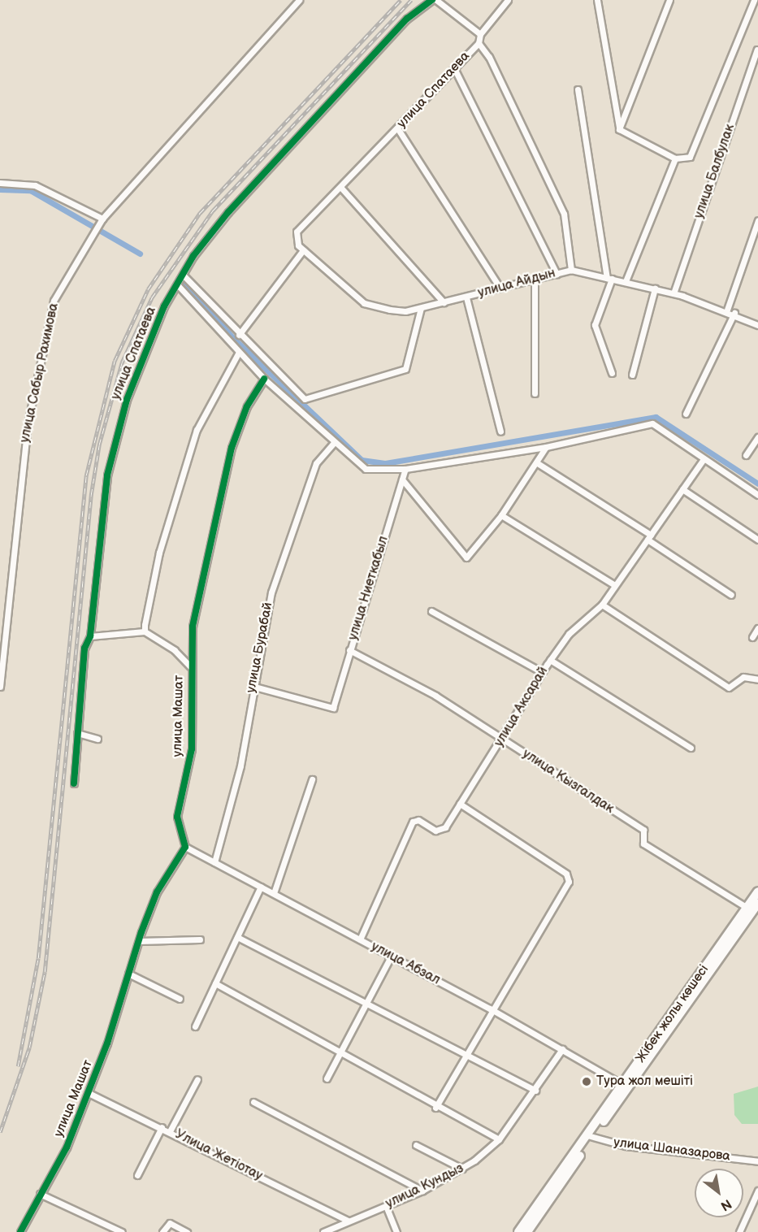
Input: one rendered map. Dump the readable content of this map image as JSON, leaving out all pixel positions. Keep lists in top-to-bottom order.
{
  "streets": {
    "main road": ["Жібек жолы көшесі"],
    "street": [
      "улица Спатаева",
      "улица Балбулак",
      "улица Айдын",
      "улица Сабыр Рахимова",
      "улица Ниеткабыл",
      "улица Бурабай",
      "улица Аксарай",
      "улица Машат",
      "улица Кызгалдак",
      "улица Абзал",
      "улица Шаназарова",
      "Улица Жетіотау",
      "улица Кундыз"
    ]
  },
  "crossings": [
    ["улица Спатаева", "улица Айдын"],
    ["улица Балбулак", "улица Айдын"],
    ["улица Ниеткабыл", "улица Бурабай"],
    ["улица Ниеткабыл", "улица Кызгалдак"],
    ["улица Бурабай", "улица Абзал"],
    ["улица Аксарай", "улица Кызгалдак"],
    ["улица Аксарай", "улица Абзал"],
    ["улица Машат", "улица Абзал"],
    ["улица Машат", "Улица Жетіотау"],
    ["улица Кызгалдак", "Жібек жолы көшесі"],
    ["улица Абзал", "Жібек жолы көшесі"],
    ["улица Абзал", "улица Кундыз"],
    ["Жібек жолы көшесі", "улица Шаназарова"],
    ["Улица Жетіотау", "улица Кундыз"]
  ],
  "places": ["Тура жол мешіті"],
  "north": "bottom right"
}
